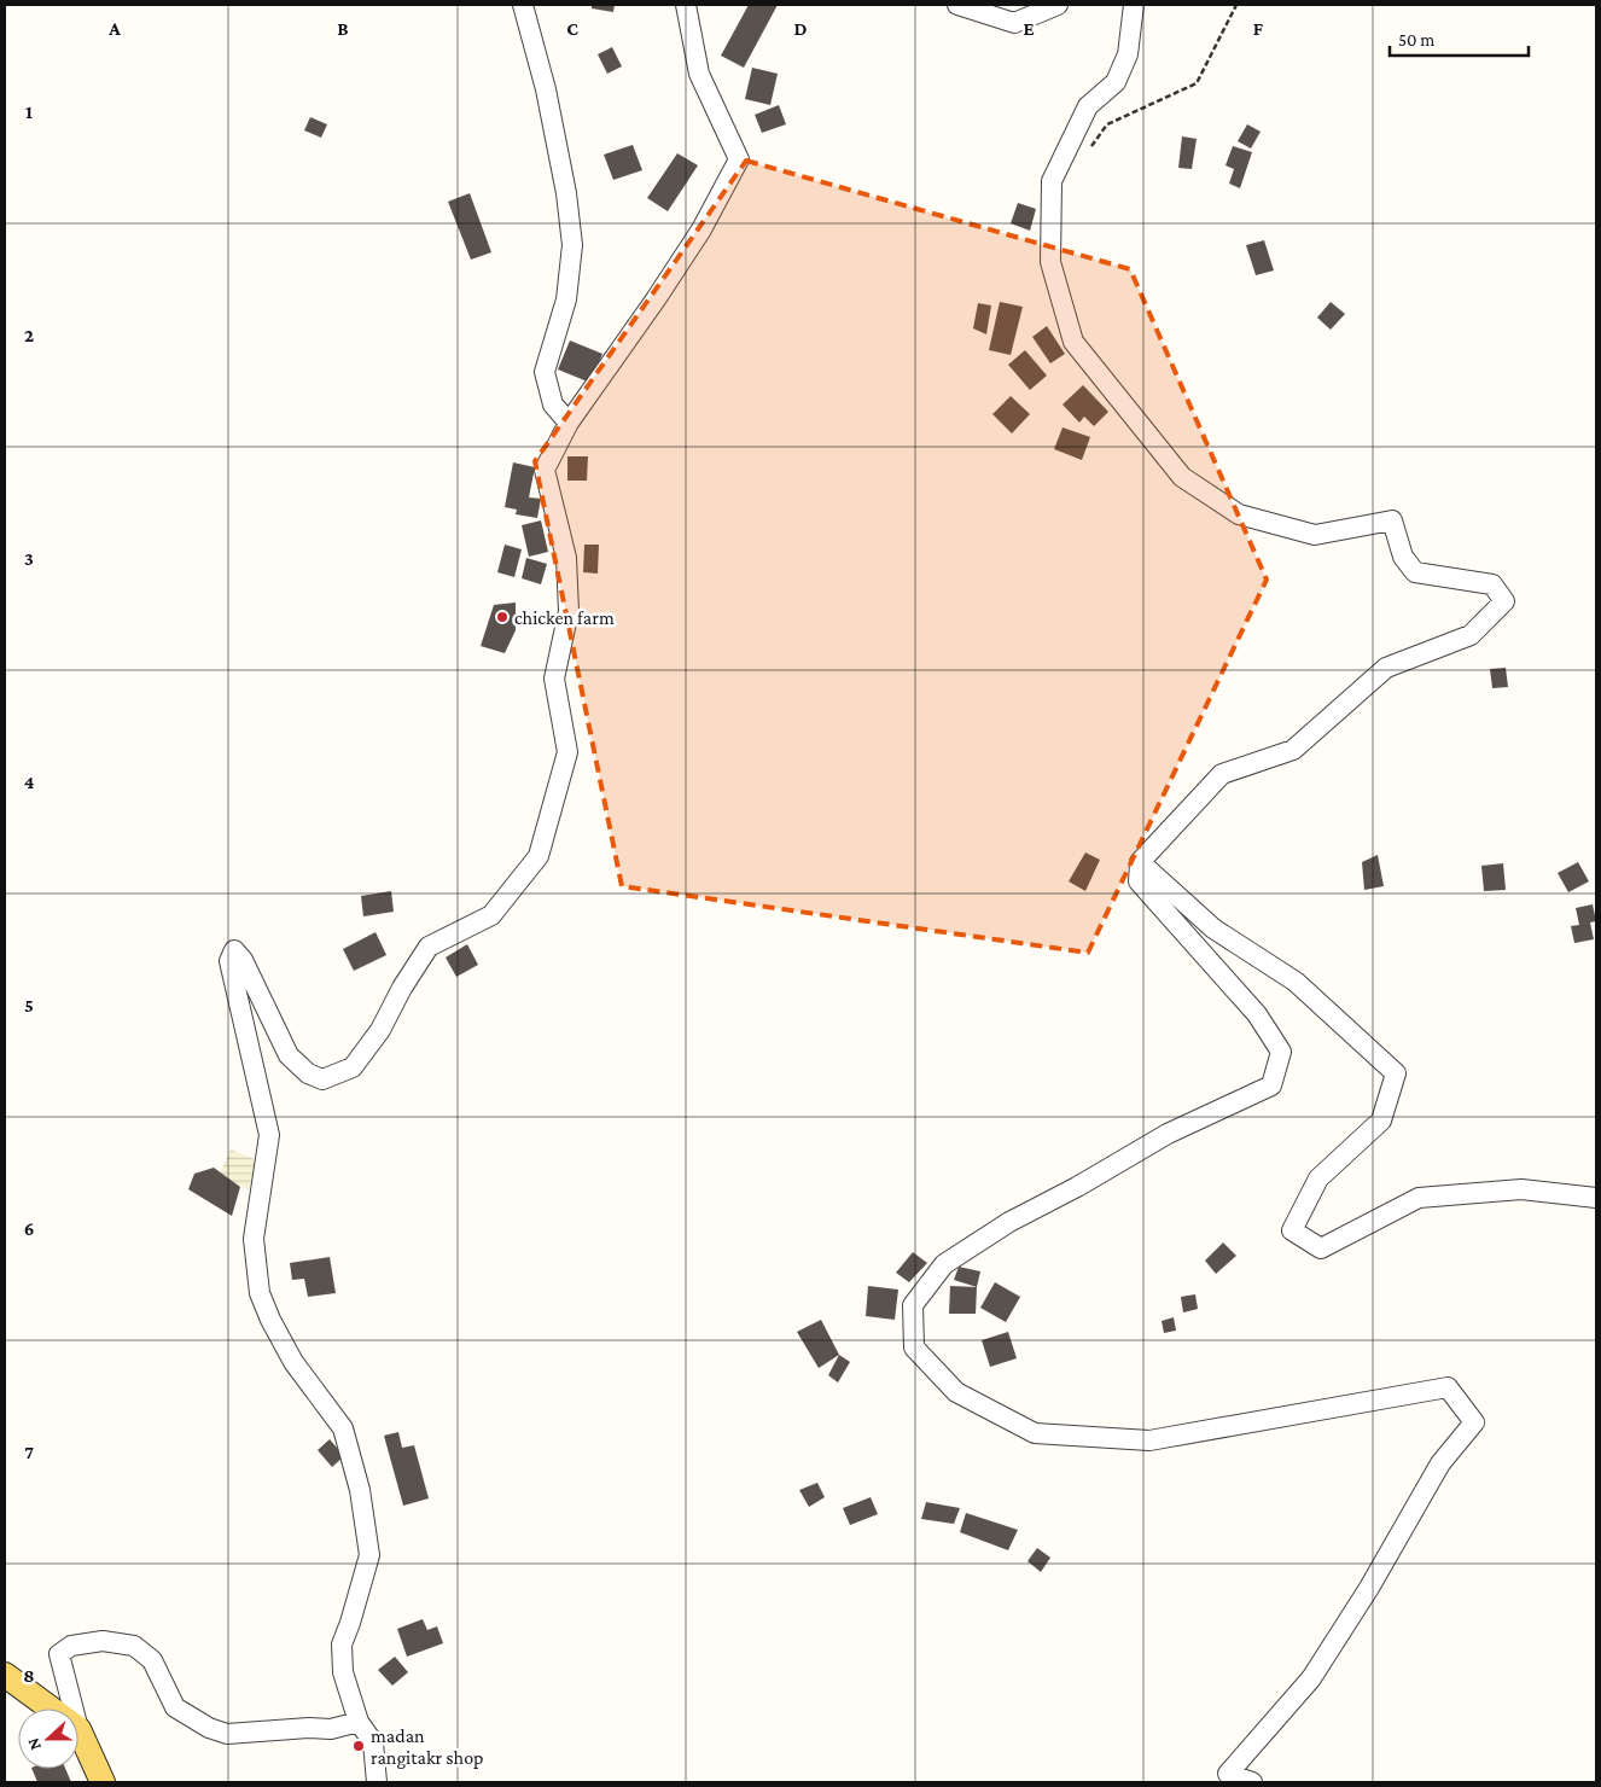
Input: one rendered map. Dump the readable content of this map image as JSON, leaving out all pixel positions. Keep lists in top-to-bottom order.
{
  "places": ["chicken farm", "madan rangitakr shop"],
  "scale_bar": "50 m",
  "north": "left",
  "grid": {
    "columns": [
      "A",
      "B",
      "C",
      "D",
      "E",
      "F"
    ],
    "rows": [
      "1",
      "2",
      "3",
      "4",
      "5",
      "6",
      "7",
      "8"
    ]
  }
}
